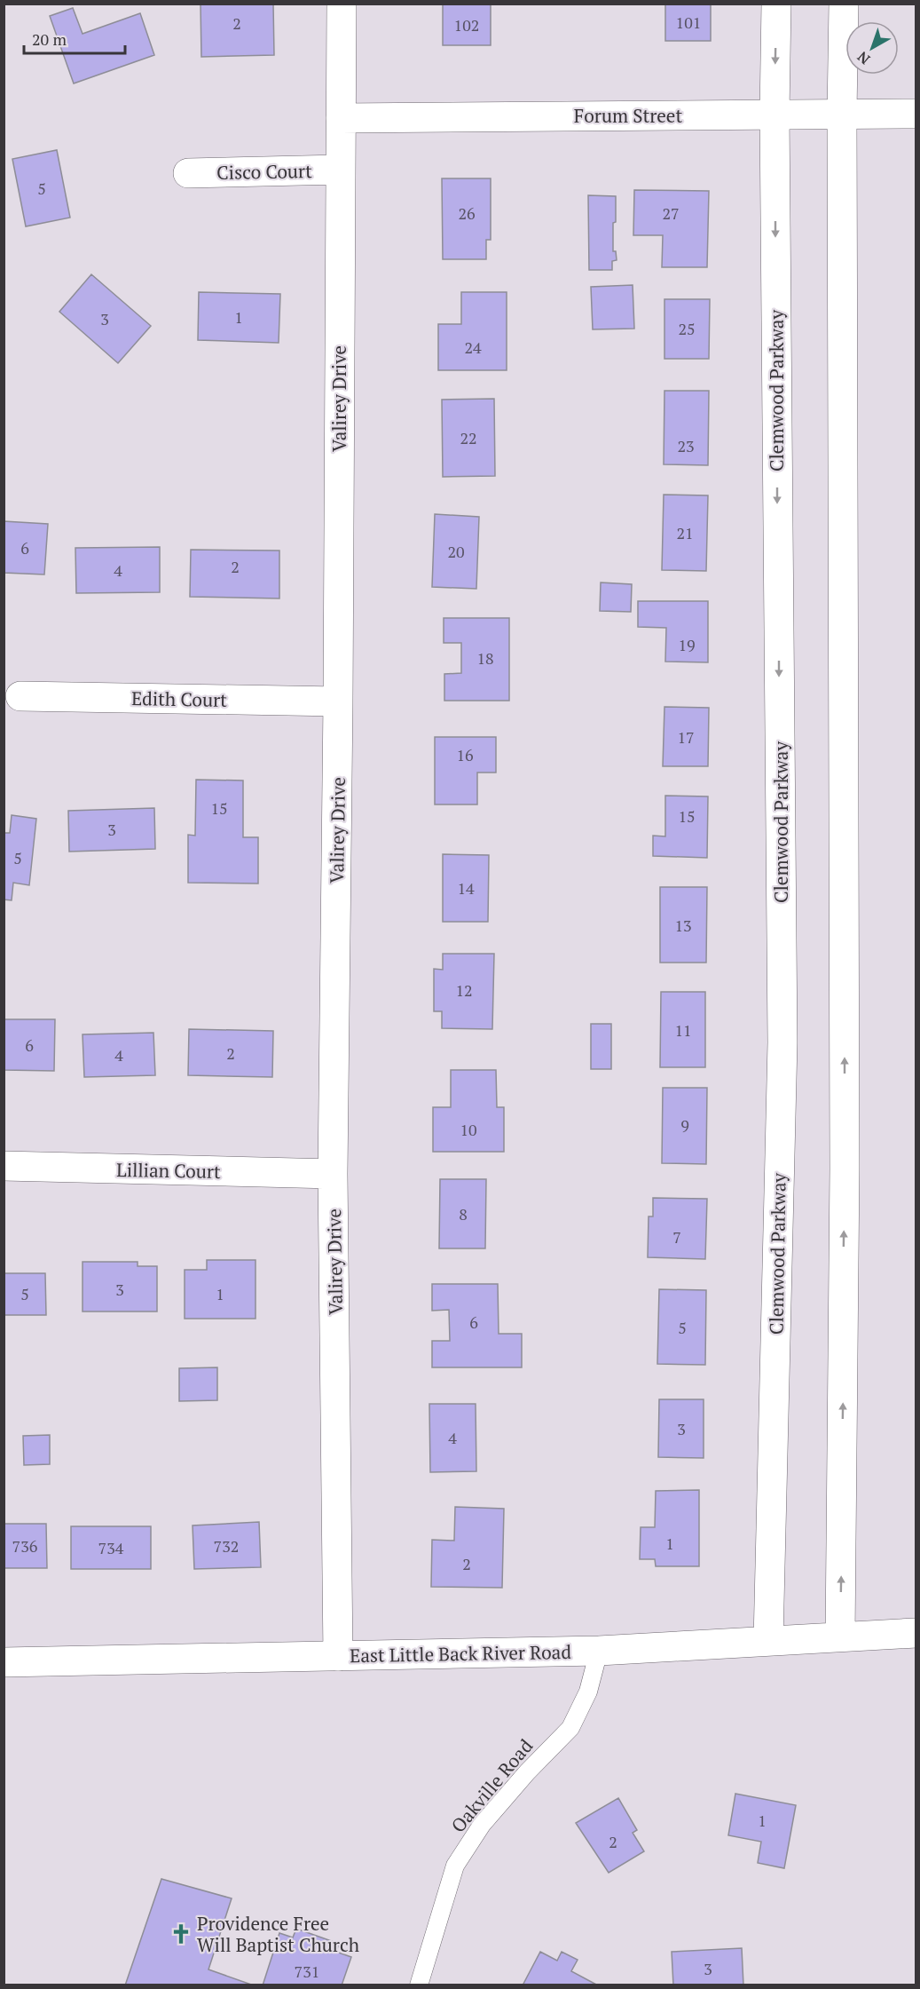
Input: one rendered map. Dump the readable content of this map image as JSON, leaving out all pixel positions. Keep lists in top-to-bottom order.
{
  "streets": {
    "street": [
      "Forum Street",
      "Cisco Court",
      "Clemwood Parkway",
      "Valirey Drive",
      "Edith Court",
      "Lillian Court",
      "East Little Back River Road"
    ],
    "lane": ["Oakville Road"]
  },
  "crossings": [
    ["Forum Street", "Clemwood Parkway"],
    ["Forum Street", "Valirey Drive"],
    ["Cisco Court", "Valirey Drive"],
    ["Clemwood Parkway", "East Little Back River Road"],
    ["Valirey Drive", "Edith Court"],
    ["Valirey Drive", "Lillian Court"],
    ["Valirey Drive", "East Little Back River Road"],
    ["East Little Back River Road", "Oakville Road"]
  ],
  "places": {
    "church": ["Providence Free Will Baptist Church"]
  },
  "house_numbers": [
    "101",
    "2",
    "102",
    "5",
    "26",
    "27",
    "1",
    "3",
    "25",
    "24",
    "22",
    "23",
    "21",
    "6",
    "20",
    "2",
    "4",
    "19",
    "18",
    "17",
    "16",
    "15",
    "15",
    "3",
    "5",
    "14",
    "13",
    "12",
    "11",
    "6",
    "2",
    "4",
    "9",
    "10",
    "8",
    "7",
    "3",
    "5",
    "1",
    "6",
    "5",
    "3",
    "4",
    "1",
    "736",
    "732",
    "734",
    "2",
    "1",
    "2",
    "3",
    "731"
  ],
  "scale_bar": "20 m",
  "north": "bottom left"
}
